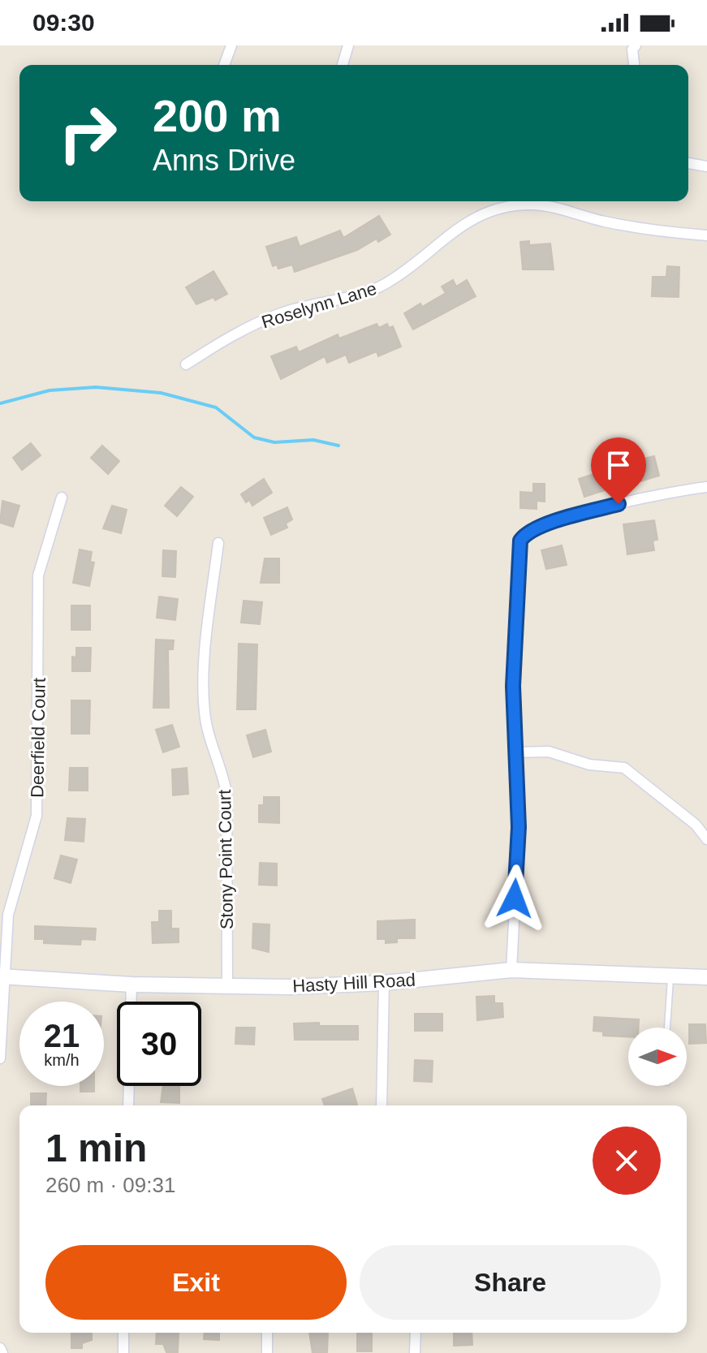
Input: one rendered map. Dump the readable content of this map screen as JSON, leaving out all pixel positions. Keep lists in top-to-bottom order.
{
  "streets": {
    "street": [
      "Roselynn Lane",
      "Deerfield Court",
      "Stony Point Court",
      "Hasty Hill Road"
    ]
  },
  "crossings": [
    ["Deerfield Court", "Hasty Hill Road"],
    ["Stony Point Court", "Hasty Hill Road"]
  ],
  "north": "right",
  "page": {
    "status": "09:30",
    "turn": ["200 m", "Anns Drive"],
    "speed": "21 km/h",
    "limit": "30",
    "heading": ["1 min", "260 m · 09:31"],
    "buttons": ["Exit", "Share"]
  }
}
